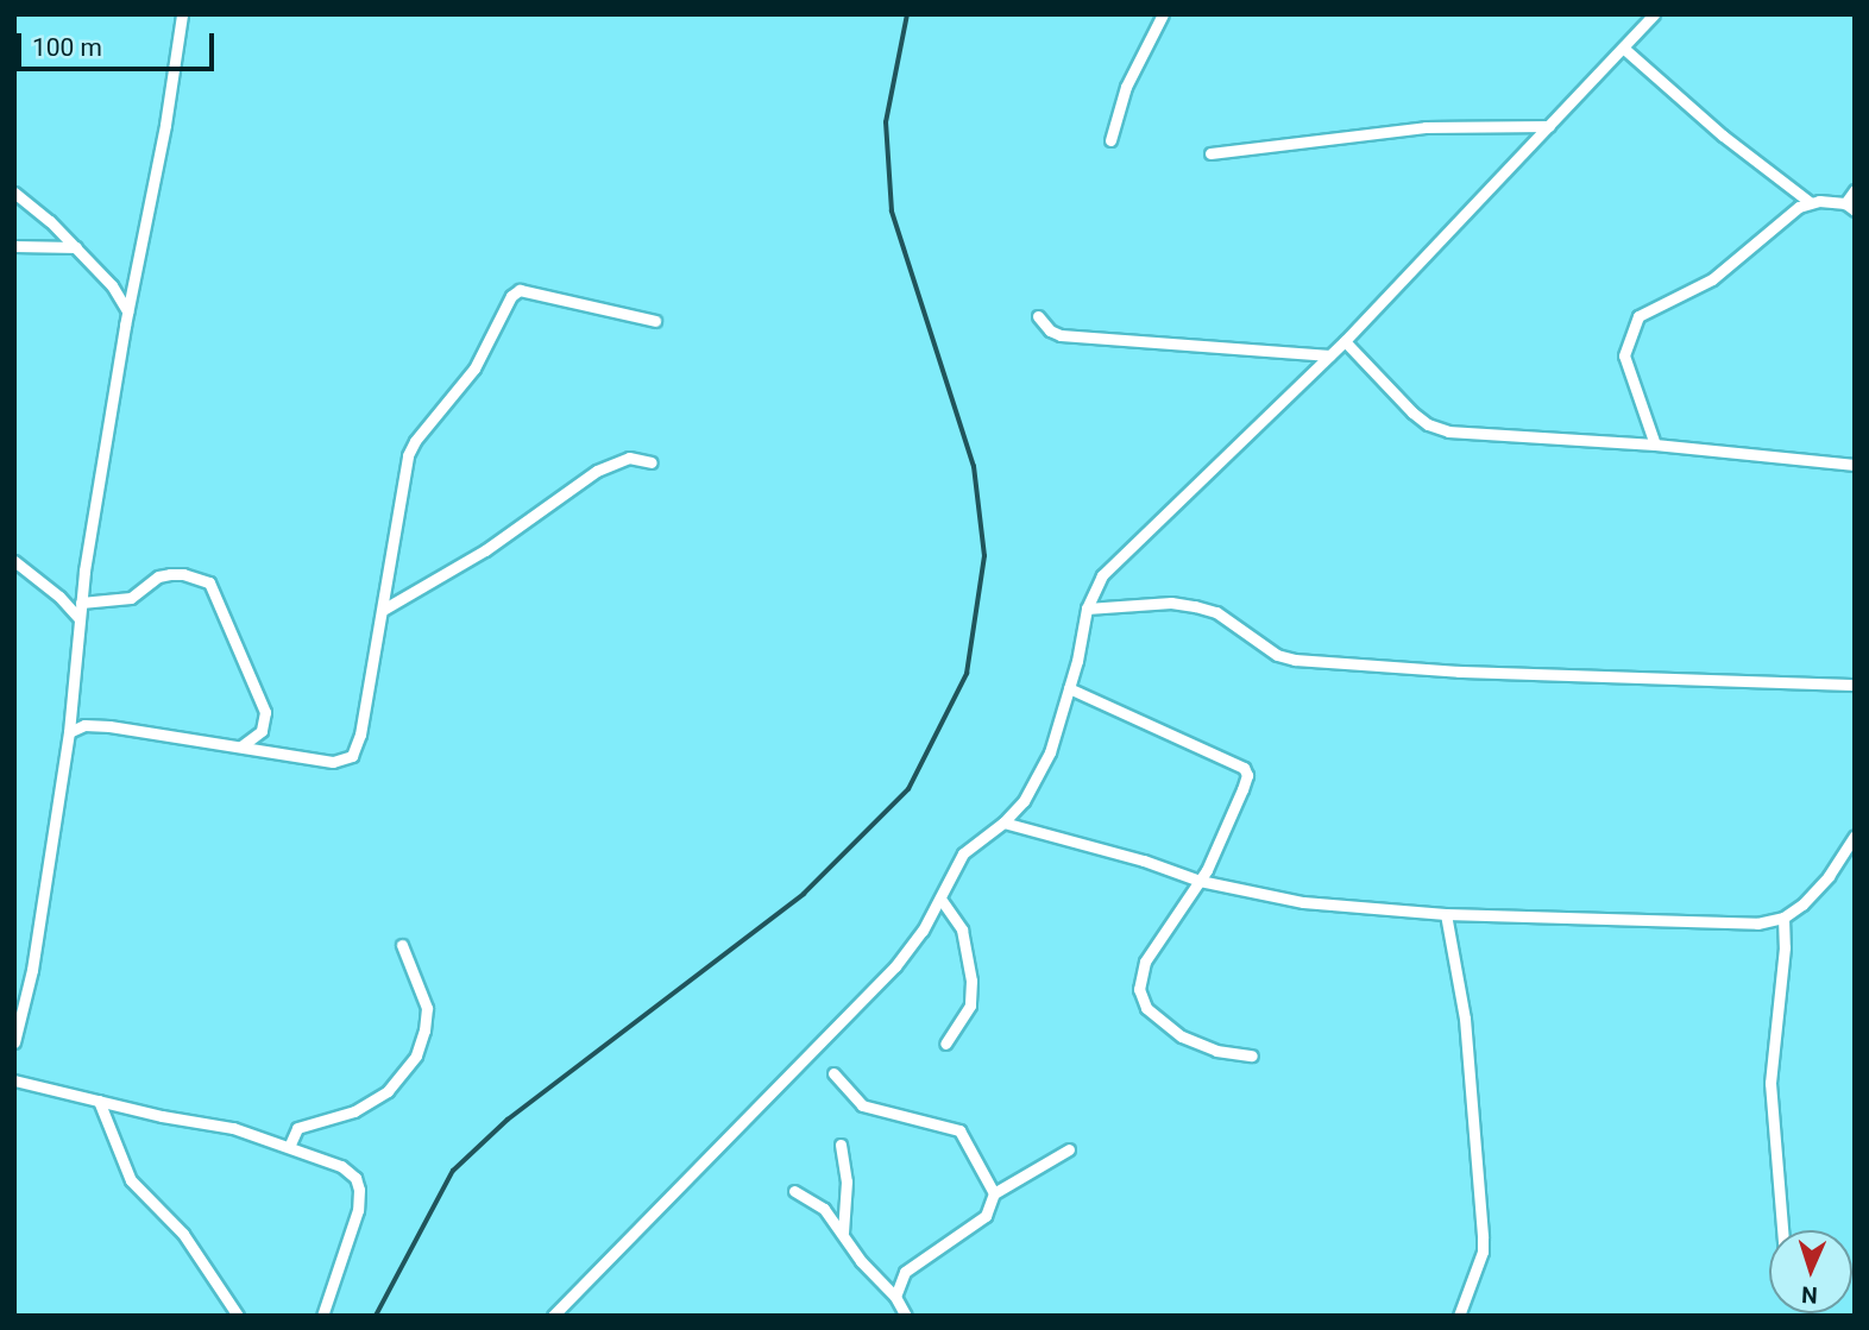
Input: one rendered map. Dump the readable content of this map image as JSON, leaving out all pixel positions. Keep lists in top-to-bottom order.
{
  "scale_bar": "100 m",
  "north": "bottom"
}
